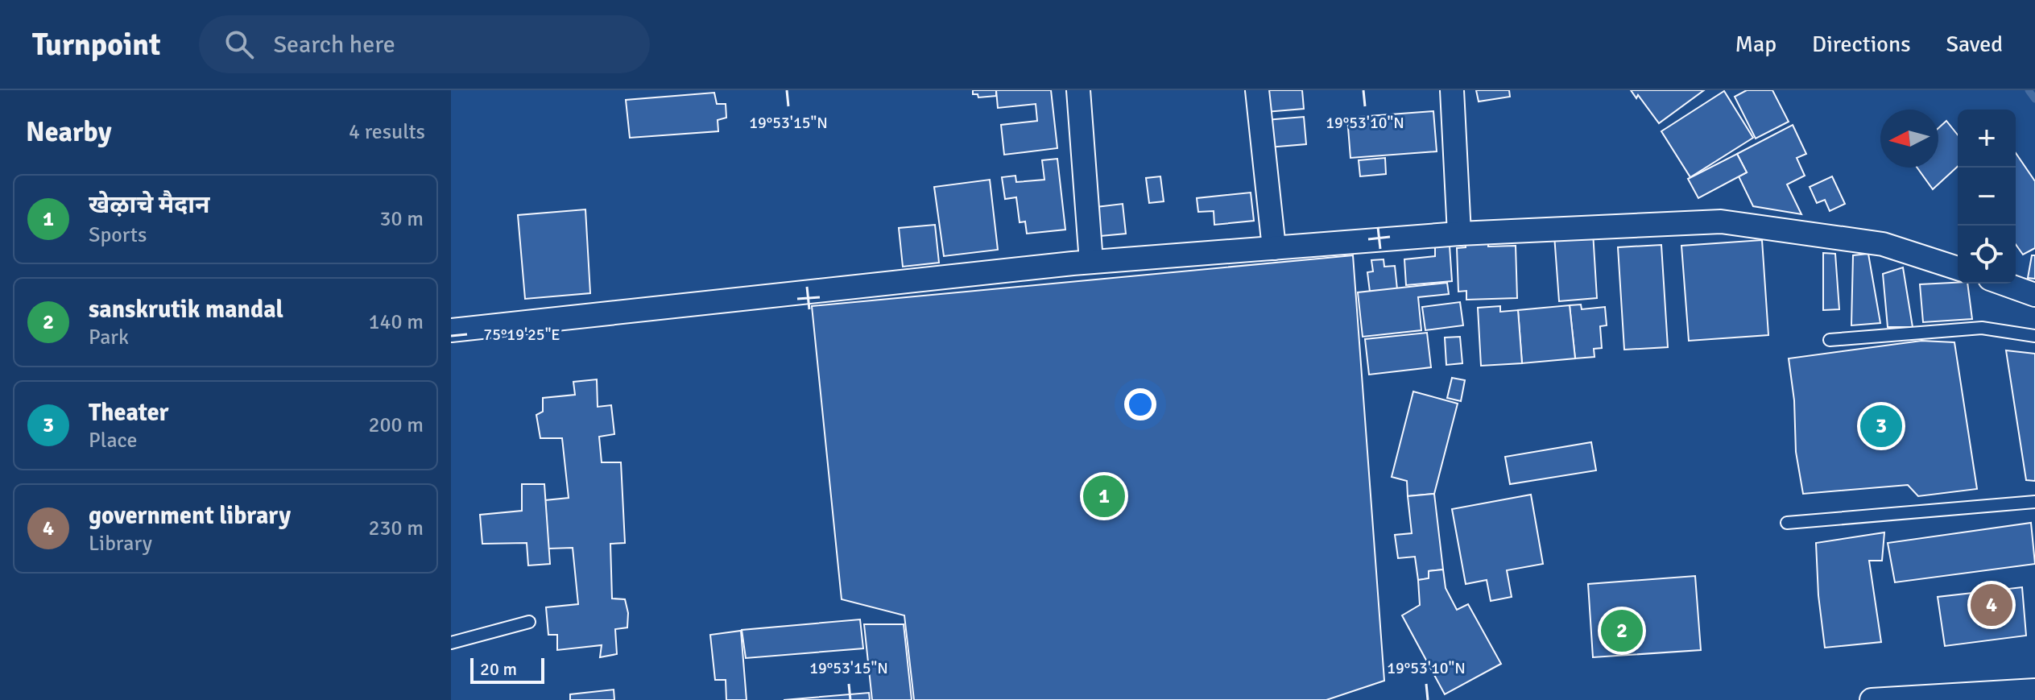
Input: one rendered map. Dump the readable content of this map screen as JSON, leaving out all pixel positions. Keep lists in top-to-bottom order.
{
  "scale_bar": "20 m",
  "north": "left",
  "page": {
    "header": "Turnpoint",
    "search": "Search here",
    "nav": ["Map", "Directions", "Saved"],
    "heading": ["Nearby", "4 results"],
    "map_buttons": ["+", "−"],
    "list": [
      {
        "mark": "1",
        "name": "खेऴाचे मैदान",
        "note": "Sports",
        "value": "30 m"
      },
      {
        "mark": "2",
        "name": "sanskrutik mandal",
        "note": "Park",
        "value": "140 m"
      },
      {
        "mark": "3",
        "name": "Theater",
        "note": "Place",
        "value": "200 m"
      },
      {
        "mark": "4",
        "name": "government library",
        "note": "Library",
        "value": "230 m"
      }
    ],
    "pins": [
      "3",
      "1",
      "4",
      "2"
    ],
    "scale": "20 m"
  },
  "coordinates": ["19°53'15\"N", "19°53'10\"N", "75°19'25\"E"]
}
